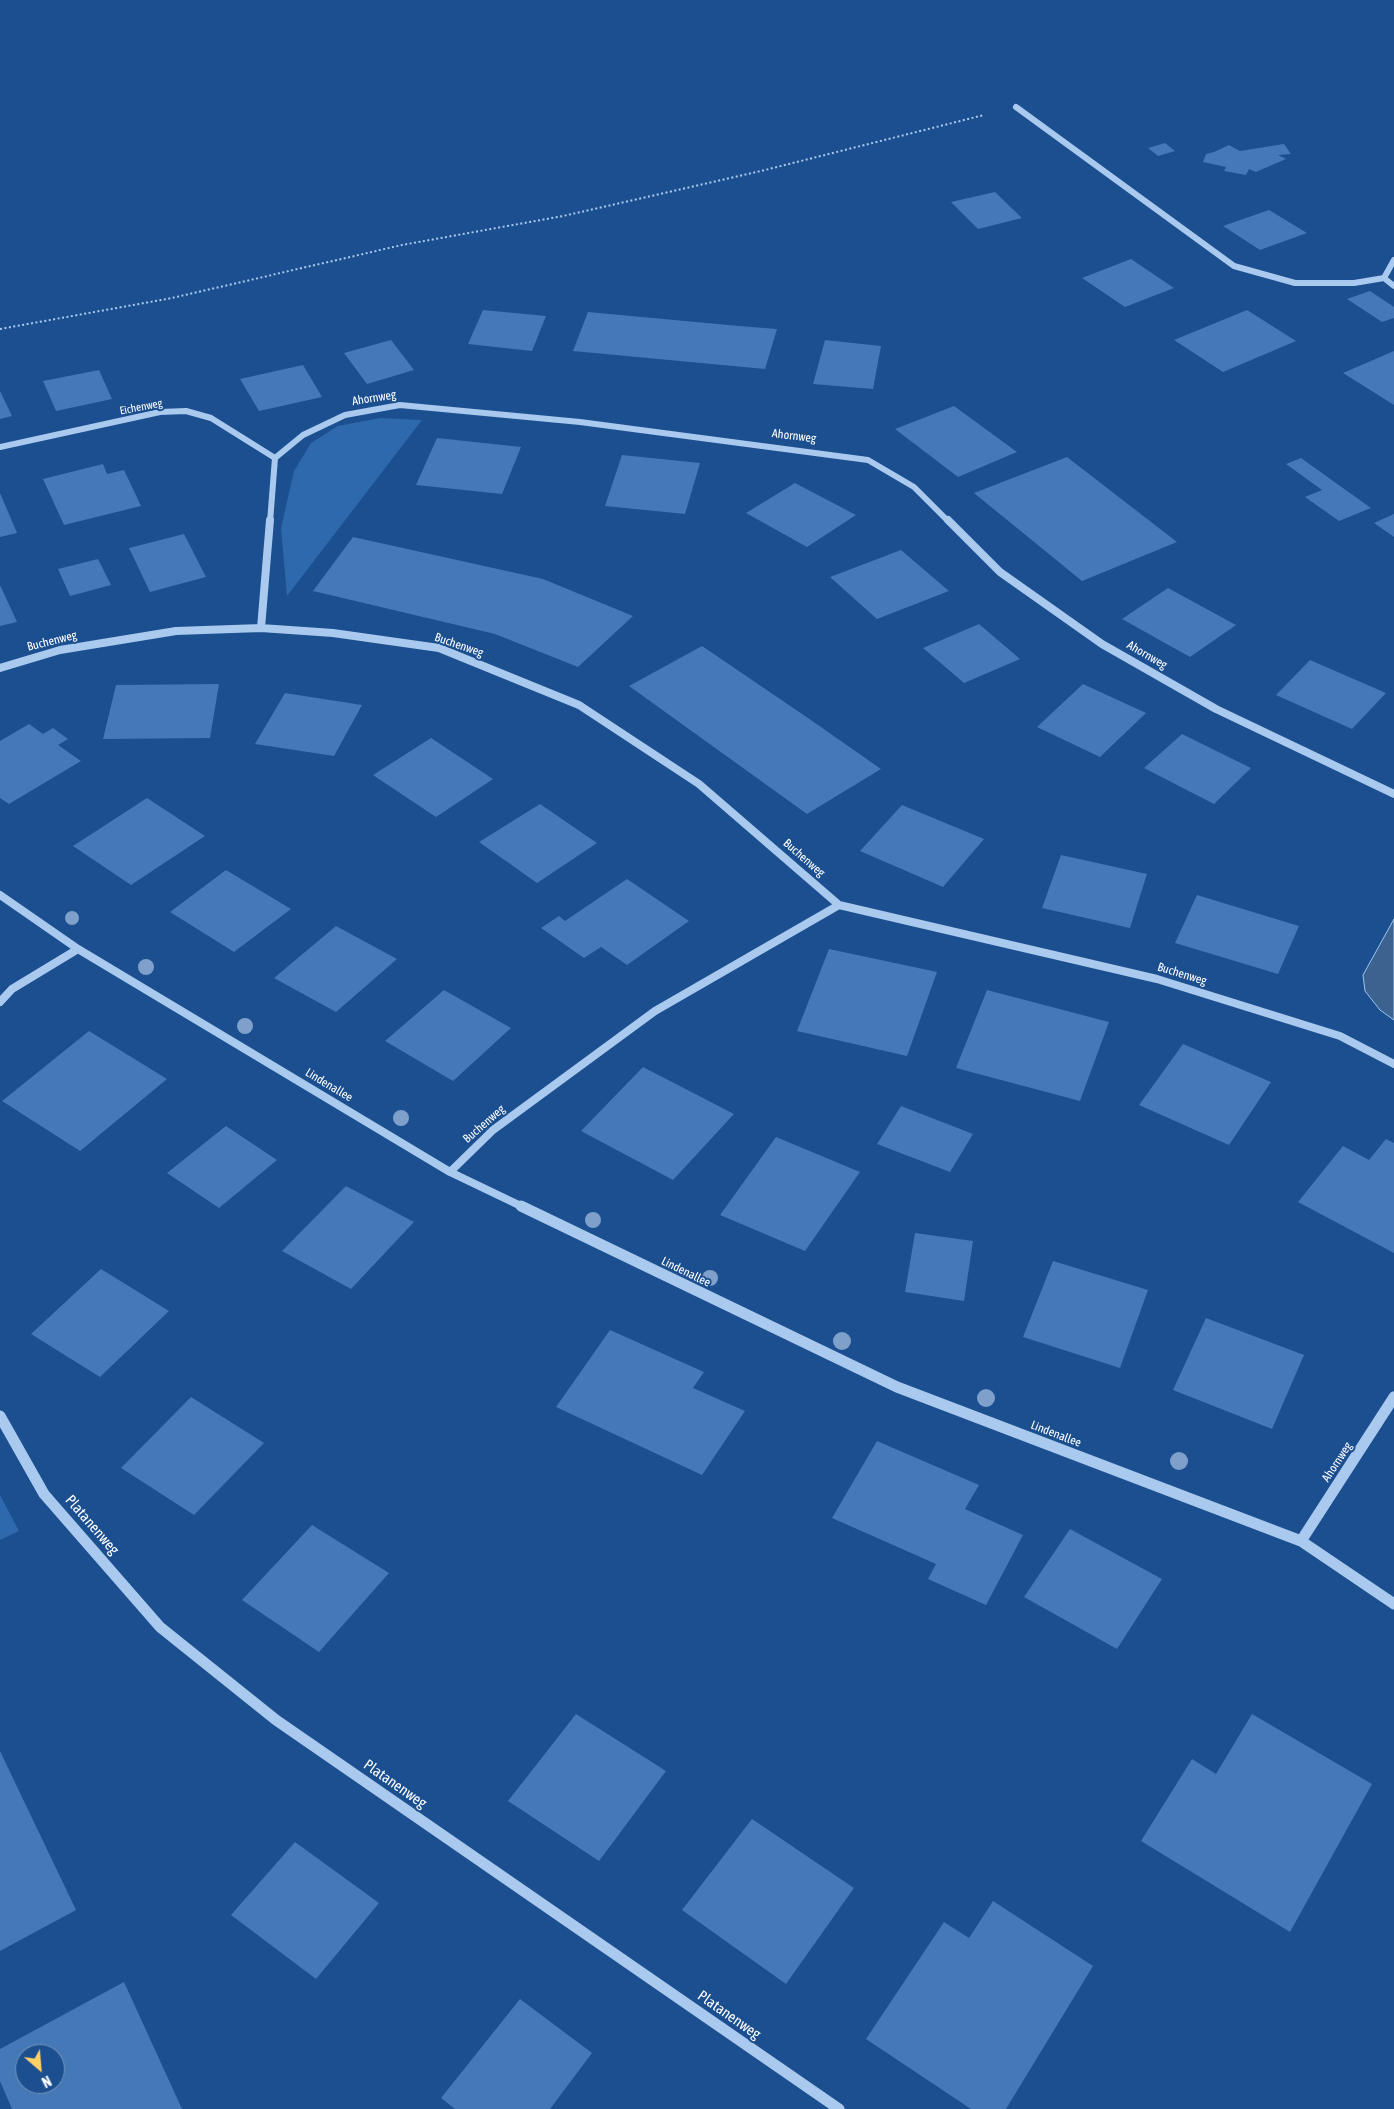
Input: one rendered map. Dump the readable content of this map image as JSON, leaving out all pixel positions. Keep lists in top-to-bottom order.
{
  "streets": {
    "street": [
      "Ahornweg",
      "Eichenweg",
      "Buchenweg",
      "Lindenallee",
      "Platanenweg"
    ]
  },
  "crossings": [
    ["Ahornweg", "Eichenweg"],
    ["Ahornweg", "Lindenallee"],
    ["Buchenweg", "Lindenallee"]
  ],
  "north": "bottom right"
}
